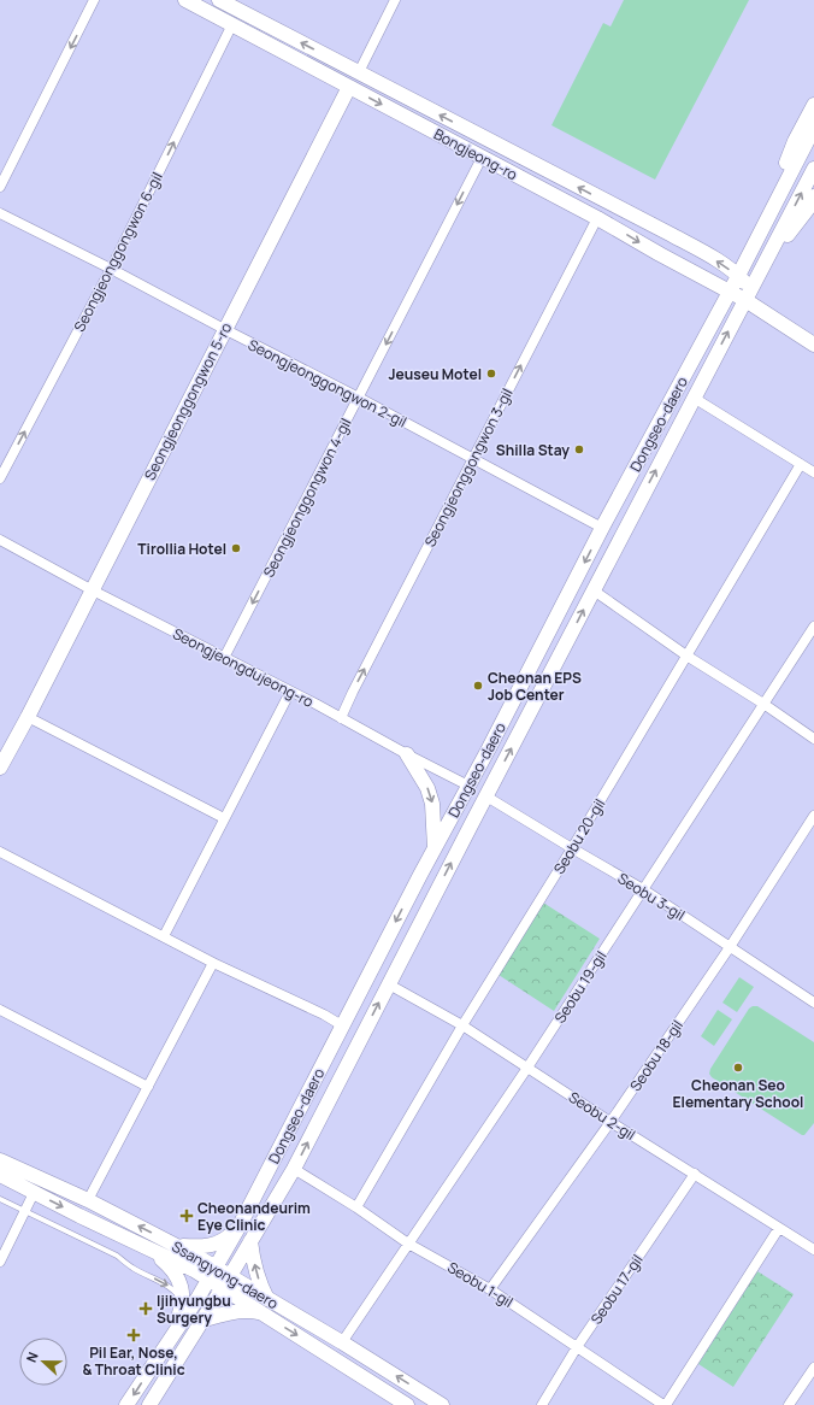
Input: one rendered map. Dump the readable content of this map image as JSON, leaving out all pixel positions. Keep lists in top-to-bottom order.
{
  "streets": {
    "main road": [
      "Bongjeong-ro",
      "Seongjeonggongwon 5-ro",
      "Dongseo-daero",
      "Seongjeongdujeong-ro",
      "Ssangyong-daero"
    ],
    "street": [
      "Seongjeonggongwon 6-gil",
      "Seongjeonggongwon 2-gil",
      "Seongjeonggongwon 3-gil",
      "Seongjeonggongwon 4-gil",
      "Seobu 20-gil",
      "Seobu 3-gil",
      "Seobu 19-gil",
      "Seobu 18-gil",
      "Seobu 2-gil",
      "Seobu 1-gil",
      "Seobu 17-gil"
    ]
  },
  "crossings": [
    ["Bongjeong-ro", "Seongjeonggongwon 6-gil"],
    ["Bongjeong-ro", "Seongjeonggongwon 5-ro"],
    ["Bongjeong-ro", "Dongseo-daero"],
    ["Bongjeong-ro", "Seongjeonggongwon 3-gil"],
    ["Bongjeong-ro", "Seongjeonggongwon 4-gil"],
    ["Seongjeonggongwon 6-gil", "Seongjeonggongwon 2-gil"],
    ["Seongjeonggongwon 2-gil", "Seongjeonggongwon 5-ro"],
    ["Seongjeonggongwon 2-gil", "Dongseo-daero"],
    ["Seongjeonggongwon 2-gil", "Seongjeonggongwon 3-gil"],
    ["Seongjeonggongwon 2-gil", "Seongjeonggongwon 4-gil"],
    ["Seongjeonggongwon 5-ro", "Seongjeongdujeong-ro"],
    ["Dongseo-daero", "Seongjeongdujeong-ro"],
    ["Dongseo-daero", "Seobu 3-gil"],
    ["Dongseo-daero", "Seobu 2-gil"],
    ["Dongseo-daero", "Ssangyong-daero"],
    ["Dongseo-daero", "Seobu 1-gil"],
    ["Seongjeonggongwon 3-gil", "Seongjeongdujeong-ro"],
    ["Seongjeonggongwon 4-gil", "Seongjeongdujeong-ro"],
    ["Seongjeongdujeong-ro", "Seobu 3-gil"],
    ["Seobu 20-gil", "Seobu 3-gil"],
    ["Seobu 20-gil", "Seobu 2-gil"],
    ["Seobu 20-gil", "Seobu 1-gil"],
    ["Seobu 3-gil", "Seobu 19-gil"],
    ["Seobu 3-gil", "Seobu 18-gil"],
    ["Seobu 19-gil", "Seobu 2-gil"],
    ["Seobu 19-gil", "Ssangyong-daero"],
    ["Seobu 19-gil", "Seobu 1-gil"],
    ["Seobu 18-gil", "Seobu 2-gil"],
    ["Seobu 18-gil", "Seobu 1-gil"],
    ["Seobu 2-gil", "Seobu 17-gil"],
    ["Seobu 1-gil", "Seobu 17-gil"]
  ],
  "one_way": ["Seongjeonggongwon 6-gil", "Seongjeonggongwon 3-gil", "Seongjeonggongwon 4-gil"],
  "places": {
    "other": [
      "Jeuseu Motel",
      "Shilla Stay",
      "Tirollia Hotel",
      "Cheonan EPS Job Center",
      "Cheonan Seo Elementary School"
    ],
    "health": ["Cheonandeurim Eye Clinic", "Ijihyungbu Surgery", "Pil Ear, Nose, & Throat Clinic"]
  },
  "north": "left"
}
